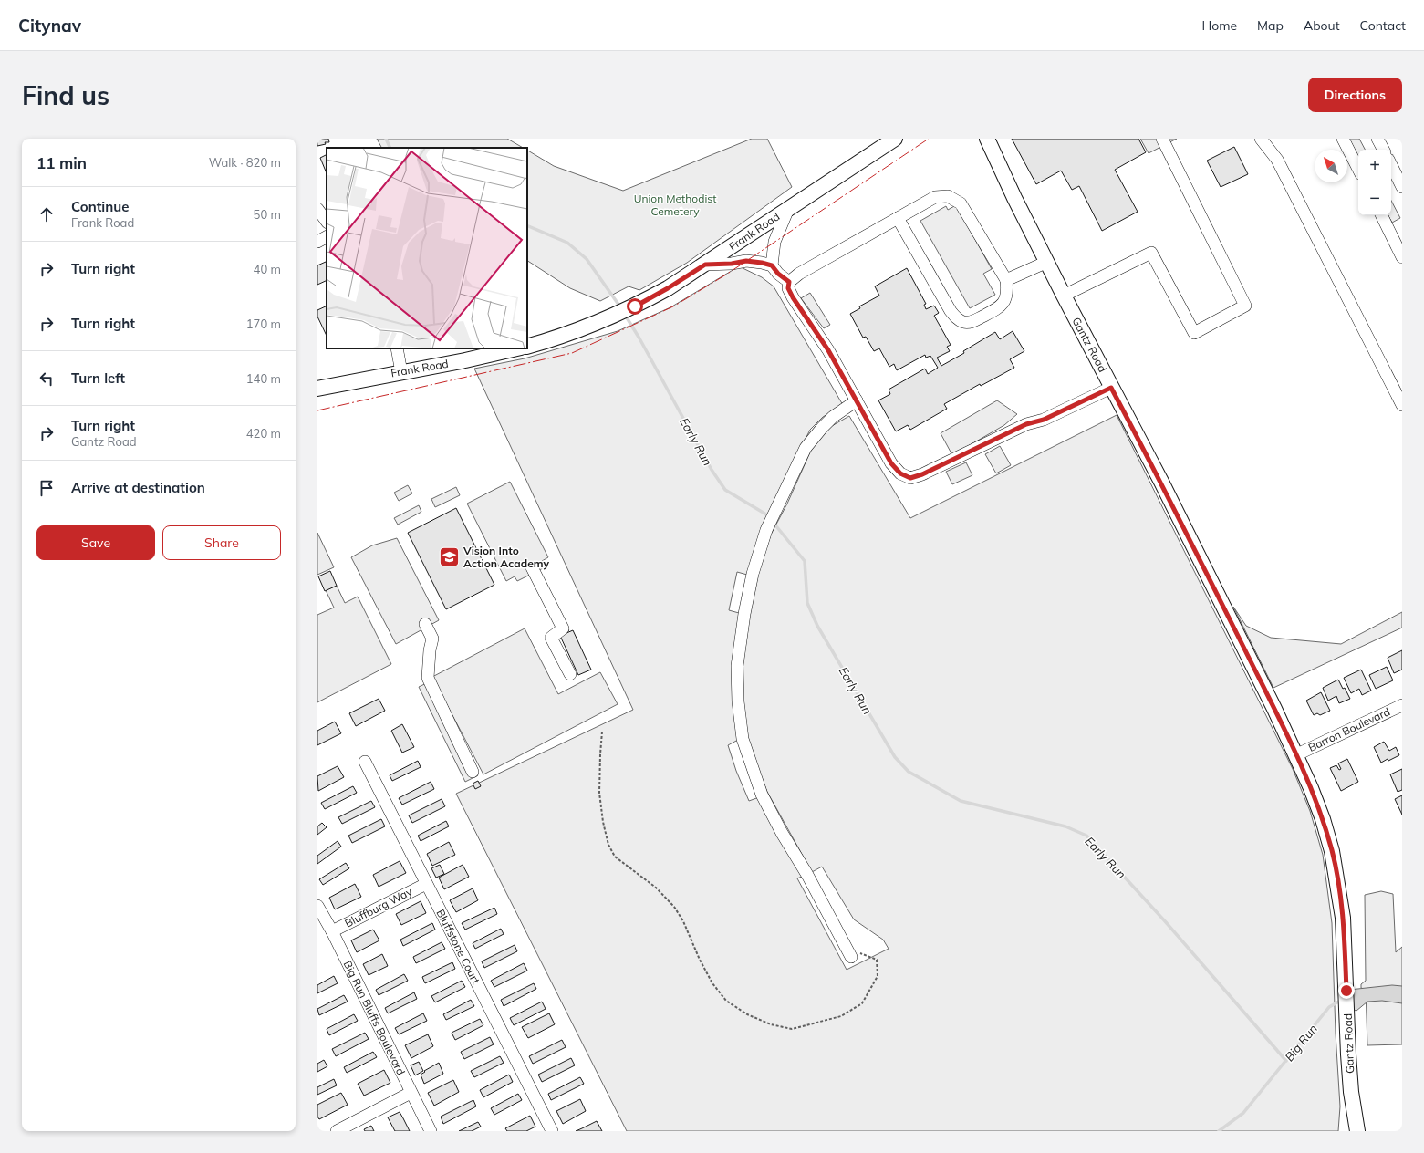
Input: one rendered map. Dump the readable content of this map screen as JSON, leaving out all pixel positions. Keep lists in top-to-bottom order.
{
  "streets": {
    "main road": ["Frank Road", "Gantz Road"],
    "street": [
      "Barron Boulevard",
      "Bluffburg Way",
      "Bluffstone Court",
      "Big Run Bluffs Boulevard"
    ]
  },
  "crossings": [
    ["Gantz Road", "Barron Boulevard"],
    ["Bluffburg Way", "Bluffstone Court"],
    ["Bluffburg Way", "Big Run Bluffs Boulevard"]
  ],
  "water": ["Early Run", "Big Run"],
  "parks": ["Union Methodist Cemetery"],
  "places": {
    "school or university": ["Vision Into Action Academy"]
  },
  "north": "top left",
  "page": {
    "header": "Citynav",
    "nav": [
      "Home",
      "Map",
      "About",
      "Contact"
    ],
    "buttons": [
      "Directions",
      ["Save", "Share"]
    ],
    "title": "Find us",
    "heading": ["11 min", "Walk · 820 m"],
    "map_buttons": ["+", "−"],
    "list": [
      ["Continue", "Frank Road", "50 m"],
      ["Turn right", "40 m"],
      ["Turn right", "170 m"],
      ["Turn left", "140 m"],
      ["Turn right", "Gantz Road", "420 m"],
      "Arrive at destination"
    ]
  }
}
